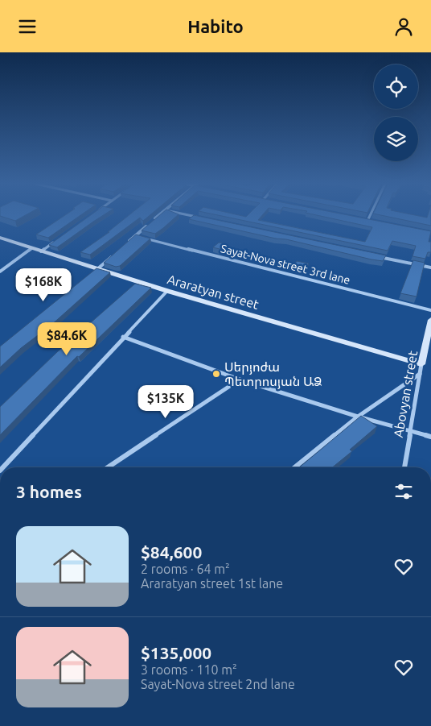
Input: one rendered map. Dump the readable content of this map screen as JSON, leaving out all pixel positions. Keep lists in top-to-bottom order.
{
  "streets": {
    "main road": ["Araratyan street", "Abovyan street"],
    "street": ["Sayat-Nova street 3rd lane"]
  },
  "crossings": [
    ["Araratyan street", "Abovyan street"]
  ],
  "places": ["Սերյոժա Պետրոսյան ԱՁ"],
  "page": {
    "header": "Habito",
    "price": ["$168K", "$84.6K", "$135K"],
    "heading": "3 homes",
    "list": [
      {
        "name": "$84,600",
        "note": "2 rooms · 64 m² · Araratyan street 1st lane"
      },
      {
        "name": "$135,000",
        "note": "3 rooms · 110 m² · Sayat-Nova street 2nd lane"
      }
    ]
  }
}
